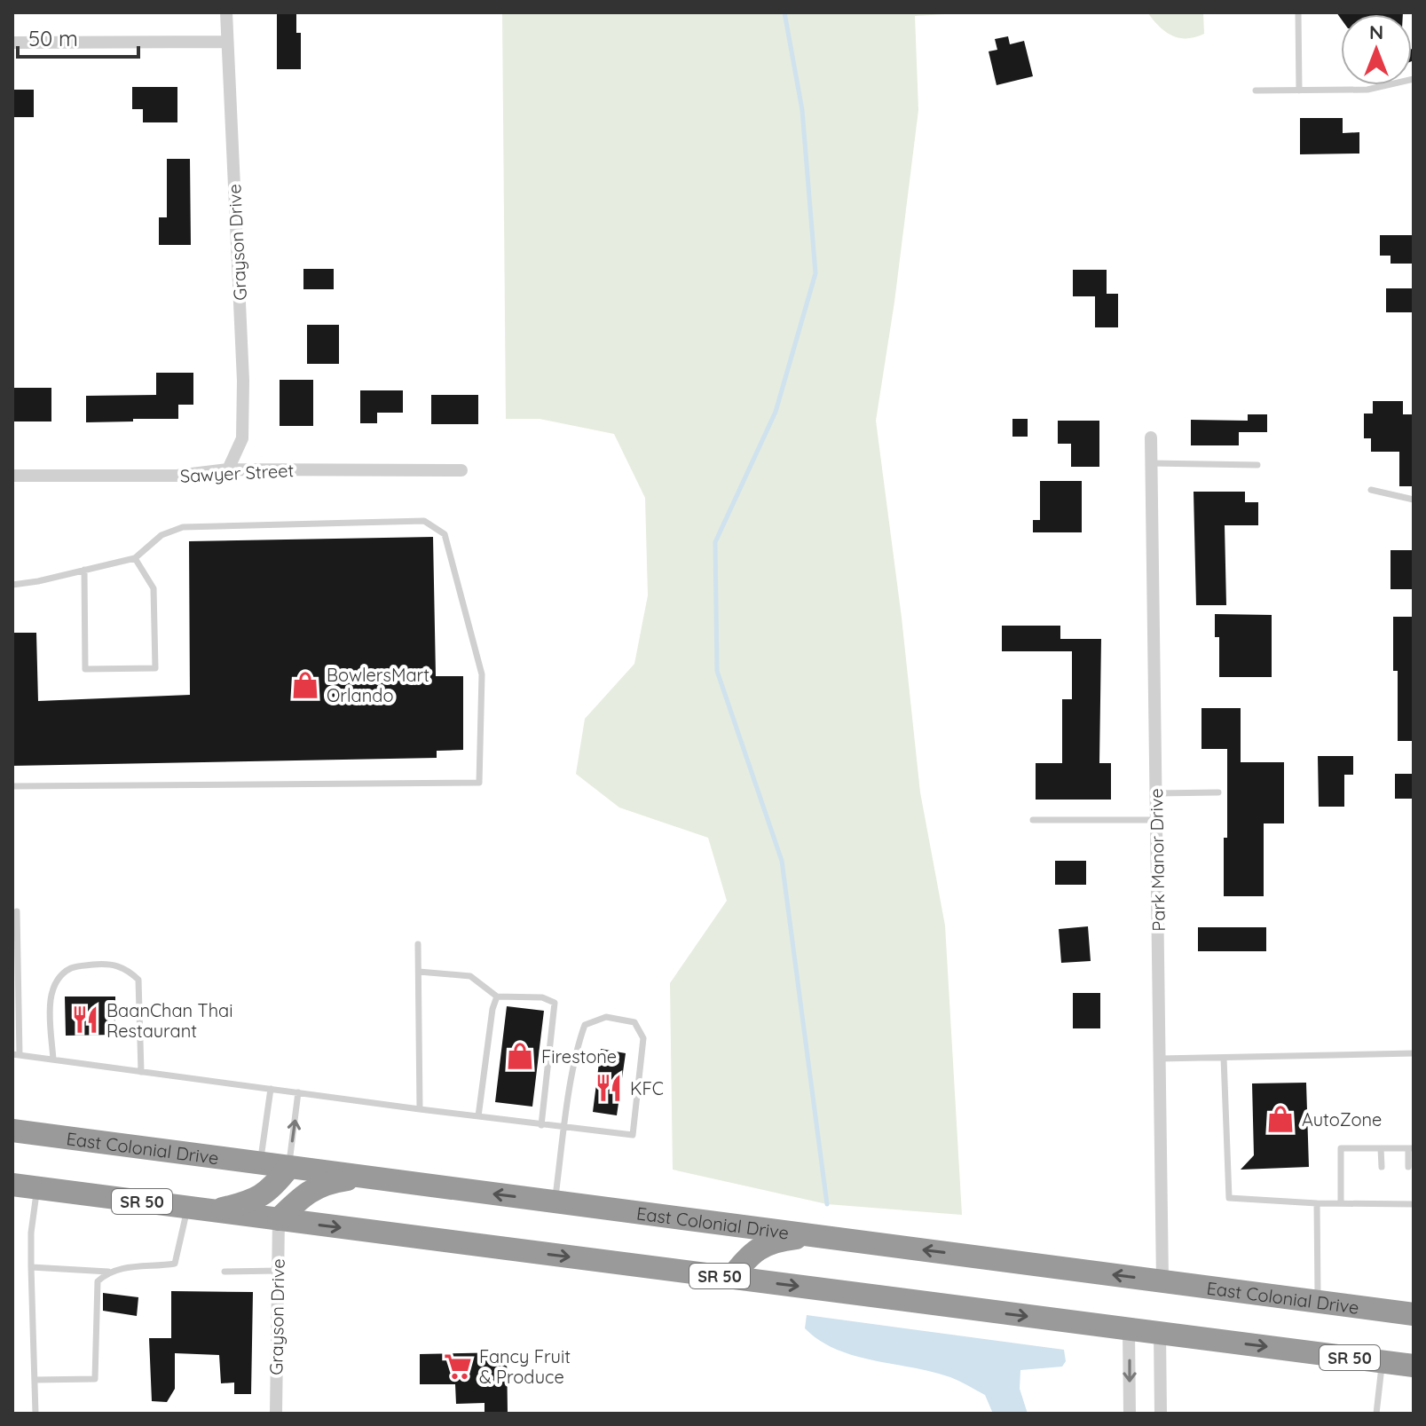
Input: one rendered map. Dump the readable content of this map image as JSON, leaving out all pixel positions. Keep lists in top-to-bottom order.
{
  "streets": {
    "highway": ["East Colonial Drive", "SR 50"],
    "street": ["Grayson Drive", "Sawyer Street", "Park Manor Drive"]
  },
  "crossings": [
    ["Grayson Drive", "Sawyer Street"],
    ["Grayson Drive", "SR 50"],
    ["Park Manor Drive", "East Colonial Drive"]
  ],
  "places": {
    "shop": ["BowlersMart Orlando", "Firestone", "AutoZone"],
    "restaurant": ["BaanChan Thai Restaurant", "KFC"],
    "supermarket": ["Fancy Fruit & Produce"]
  },
  "scale_bar": "50 m",
  "north": "top"
}
